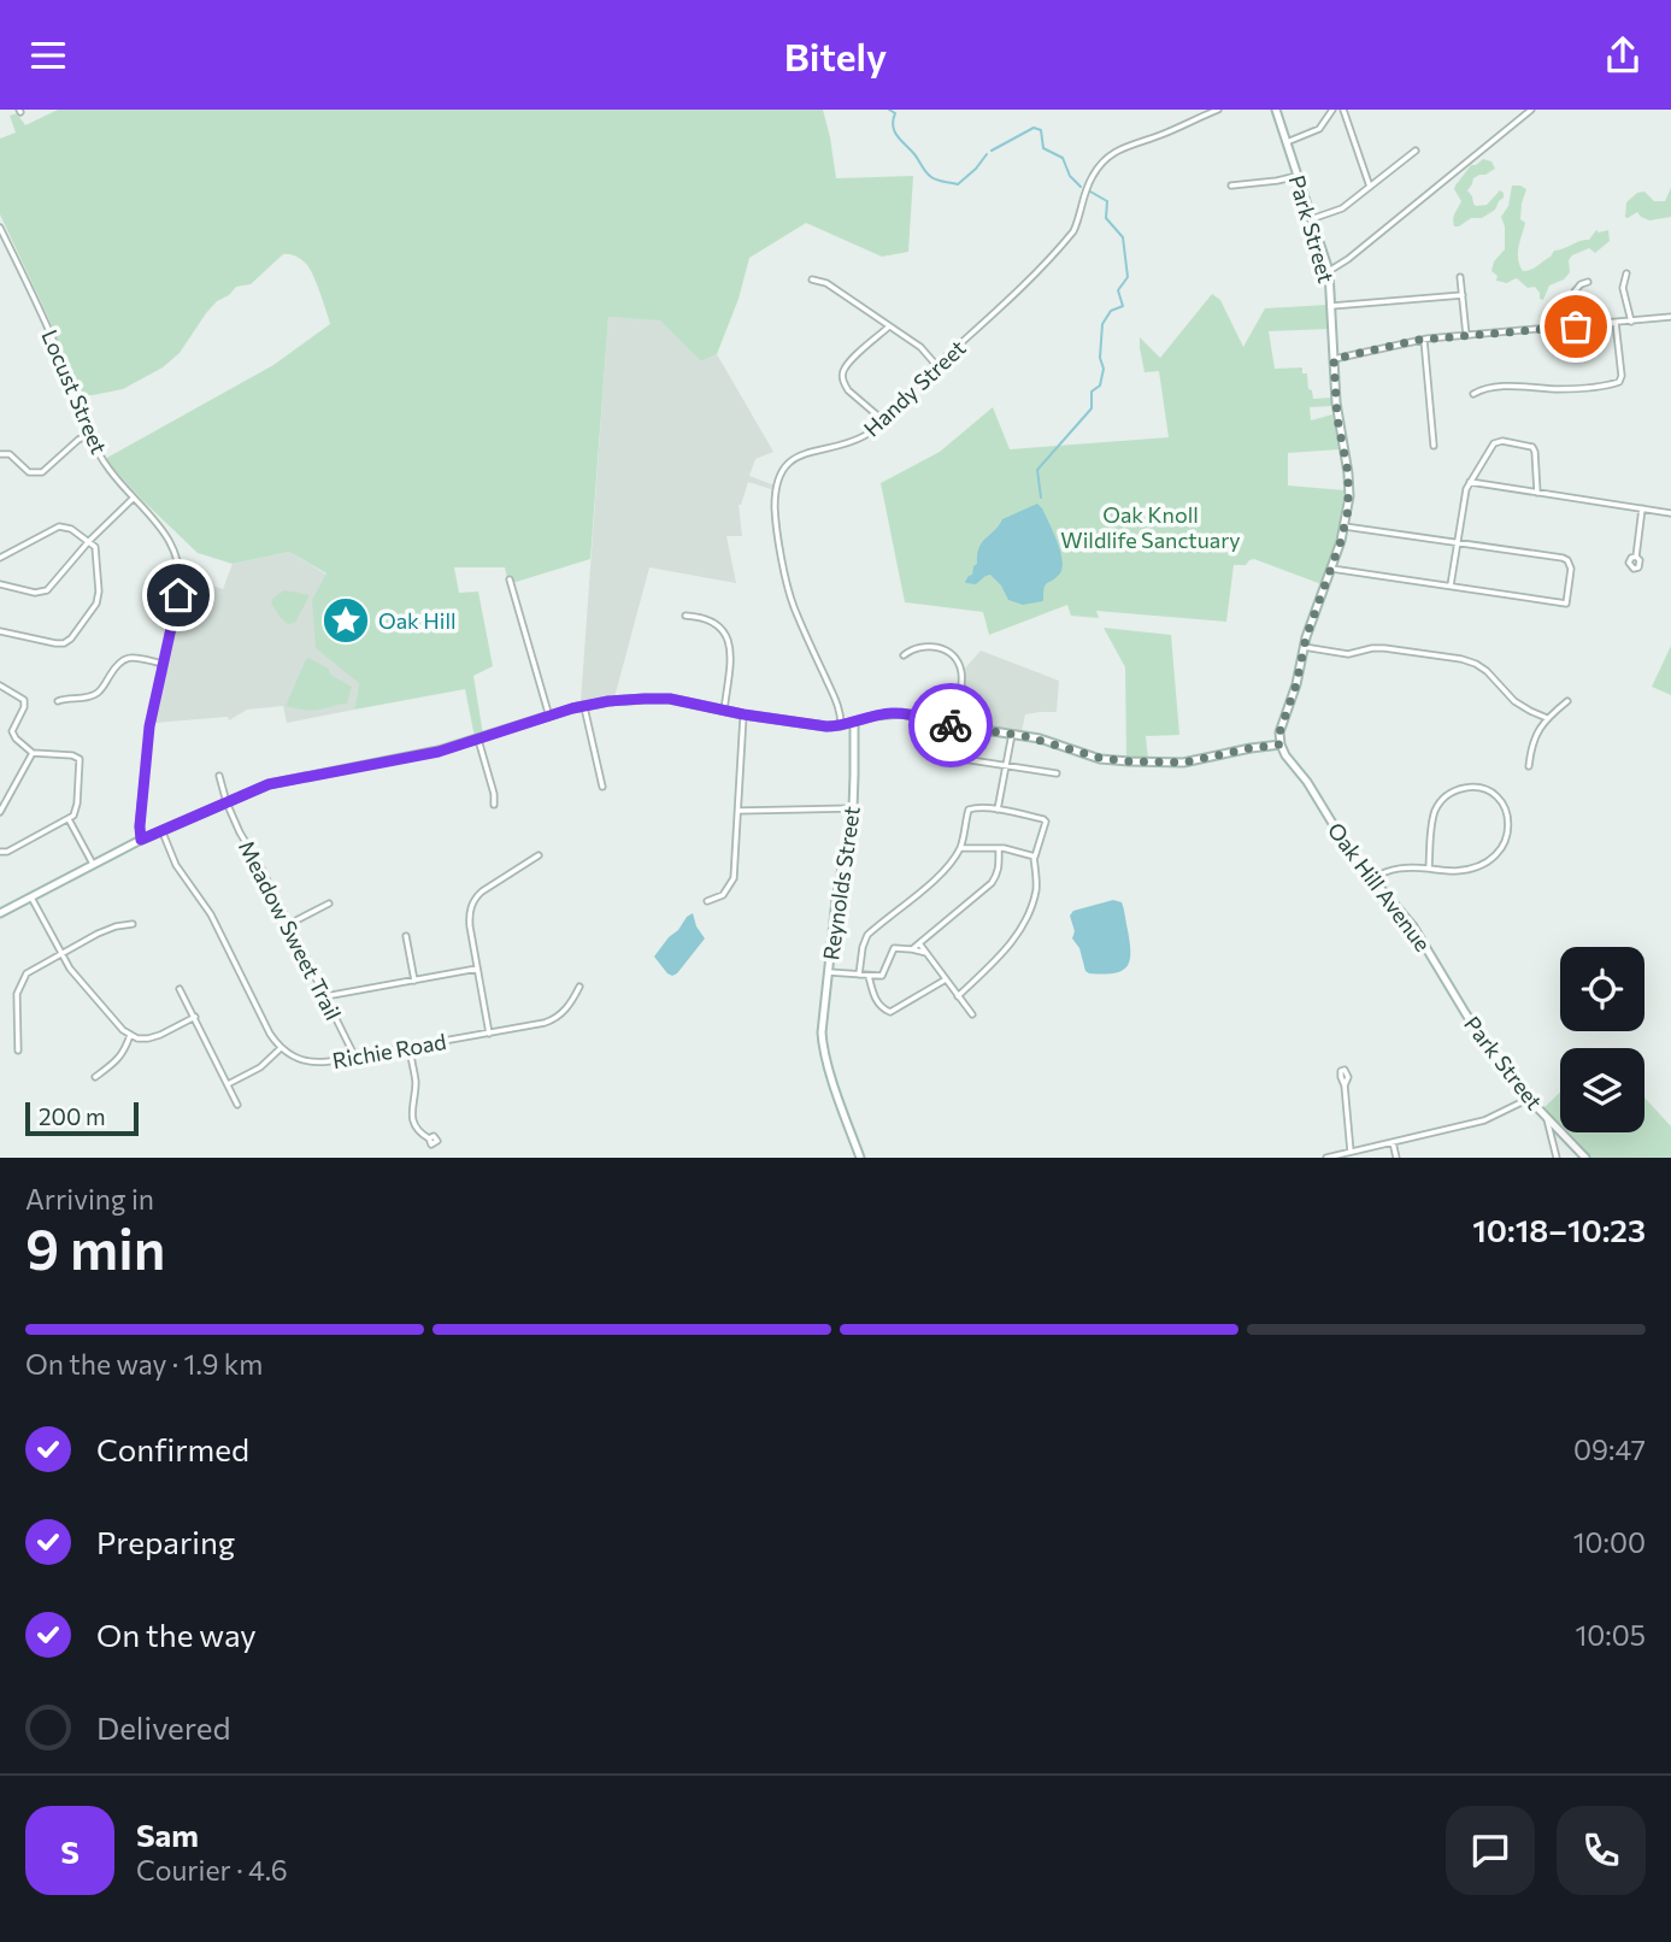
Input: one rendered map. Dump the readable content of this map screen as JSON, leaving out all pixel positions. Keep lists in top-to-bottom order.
{
  "streets": {
    "main road": ["Park Street", "Reynolds Street", "Oak Hill Avenue"],
    "street": [
      "Handy Street",
      "Locust Street",
      "Meadow Sweet Trail",
      "Richie Road"
    ]
  },
  "crossings": [
    ["Park Street", "Oak Hill Avenue"],
    ["Meadow Sweet Trail", "Richie Road"]
  ],
  "parks": ["Oak Knoll Wildlife Sanctuary"],
  "places": {
    "place": ["Oak Hill"]
  },
  "scale_bar": "200 m",
  "page": {
    "header": "Bitely",
    "scale": "200 m",
    "heading": ["9 min", "Arriving in", "10:18–10:23"],
    "panel": ["Sam", "Courier · 4.6"],
    "bar": "On the way · 1.9 km",
    "list": [
      ["Confirmed", "09:47"],
      ["Preparing", "10:00"],
      ["On the way", "10:05"],
      "Delivered"
    ],
    "round": "S"
  }
}
